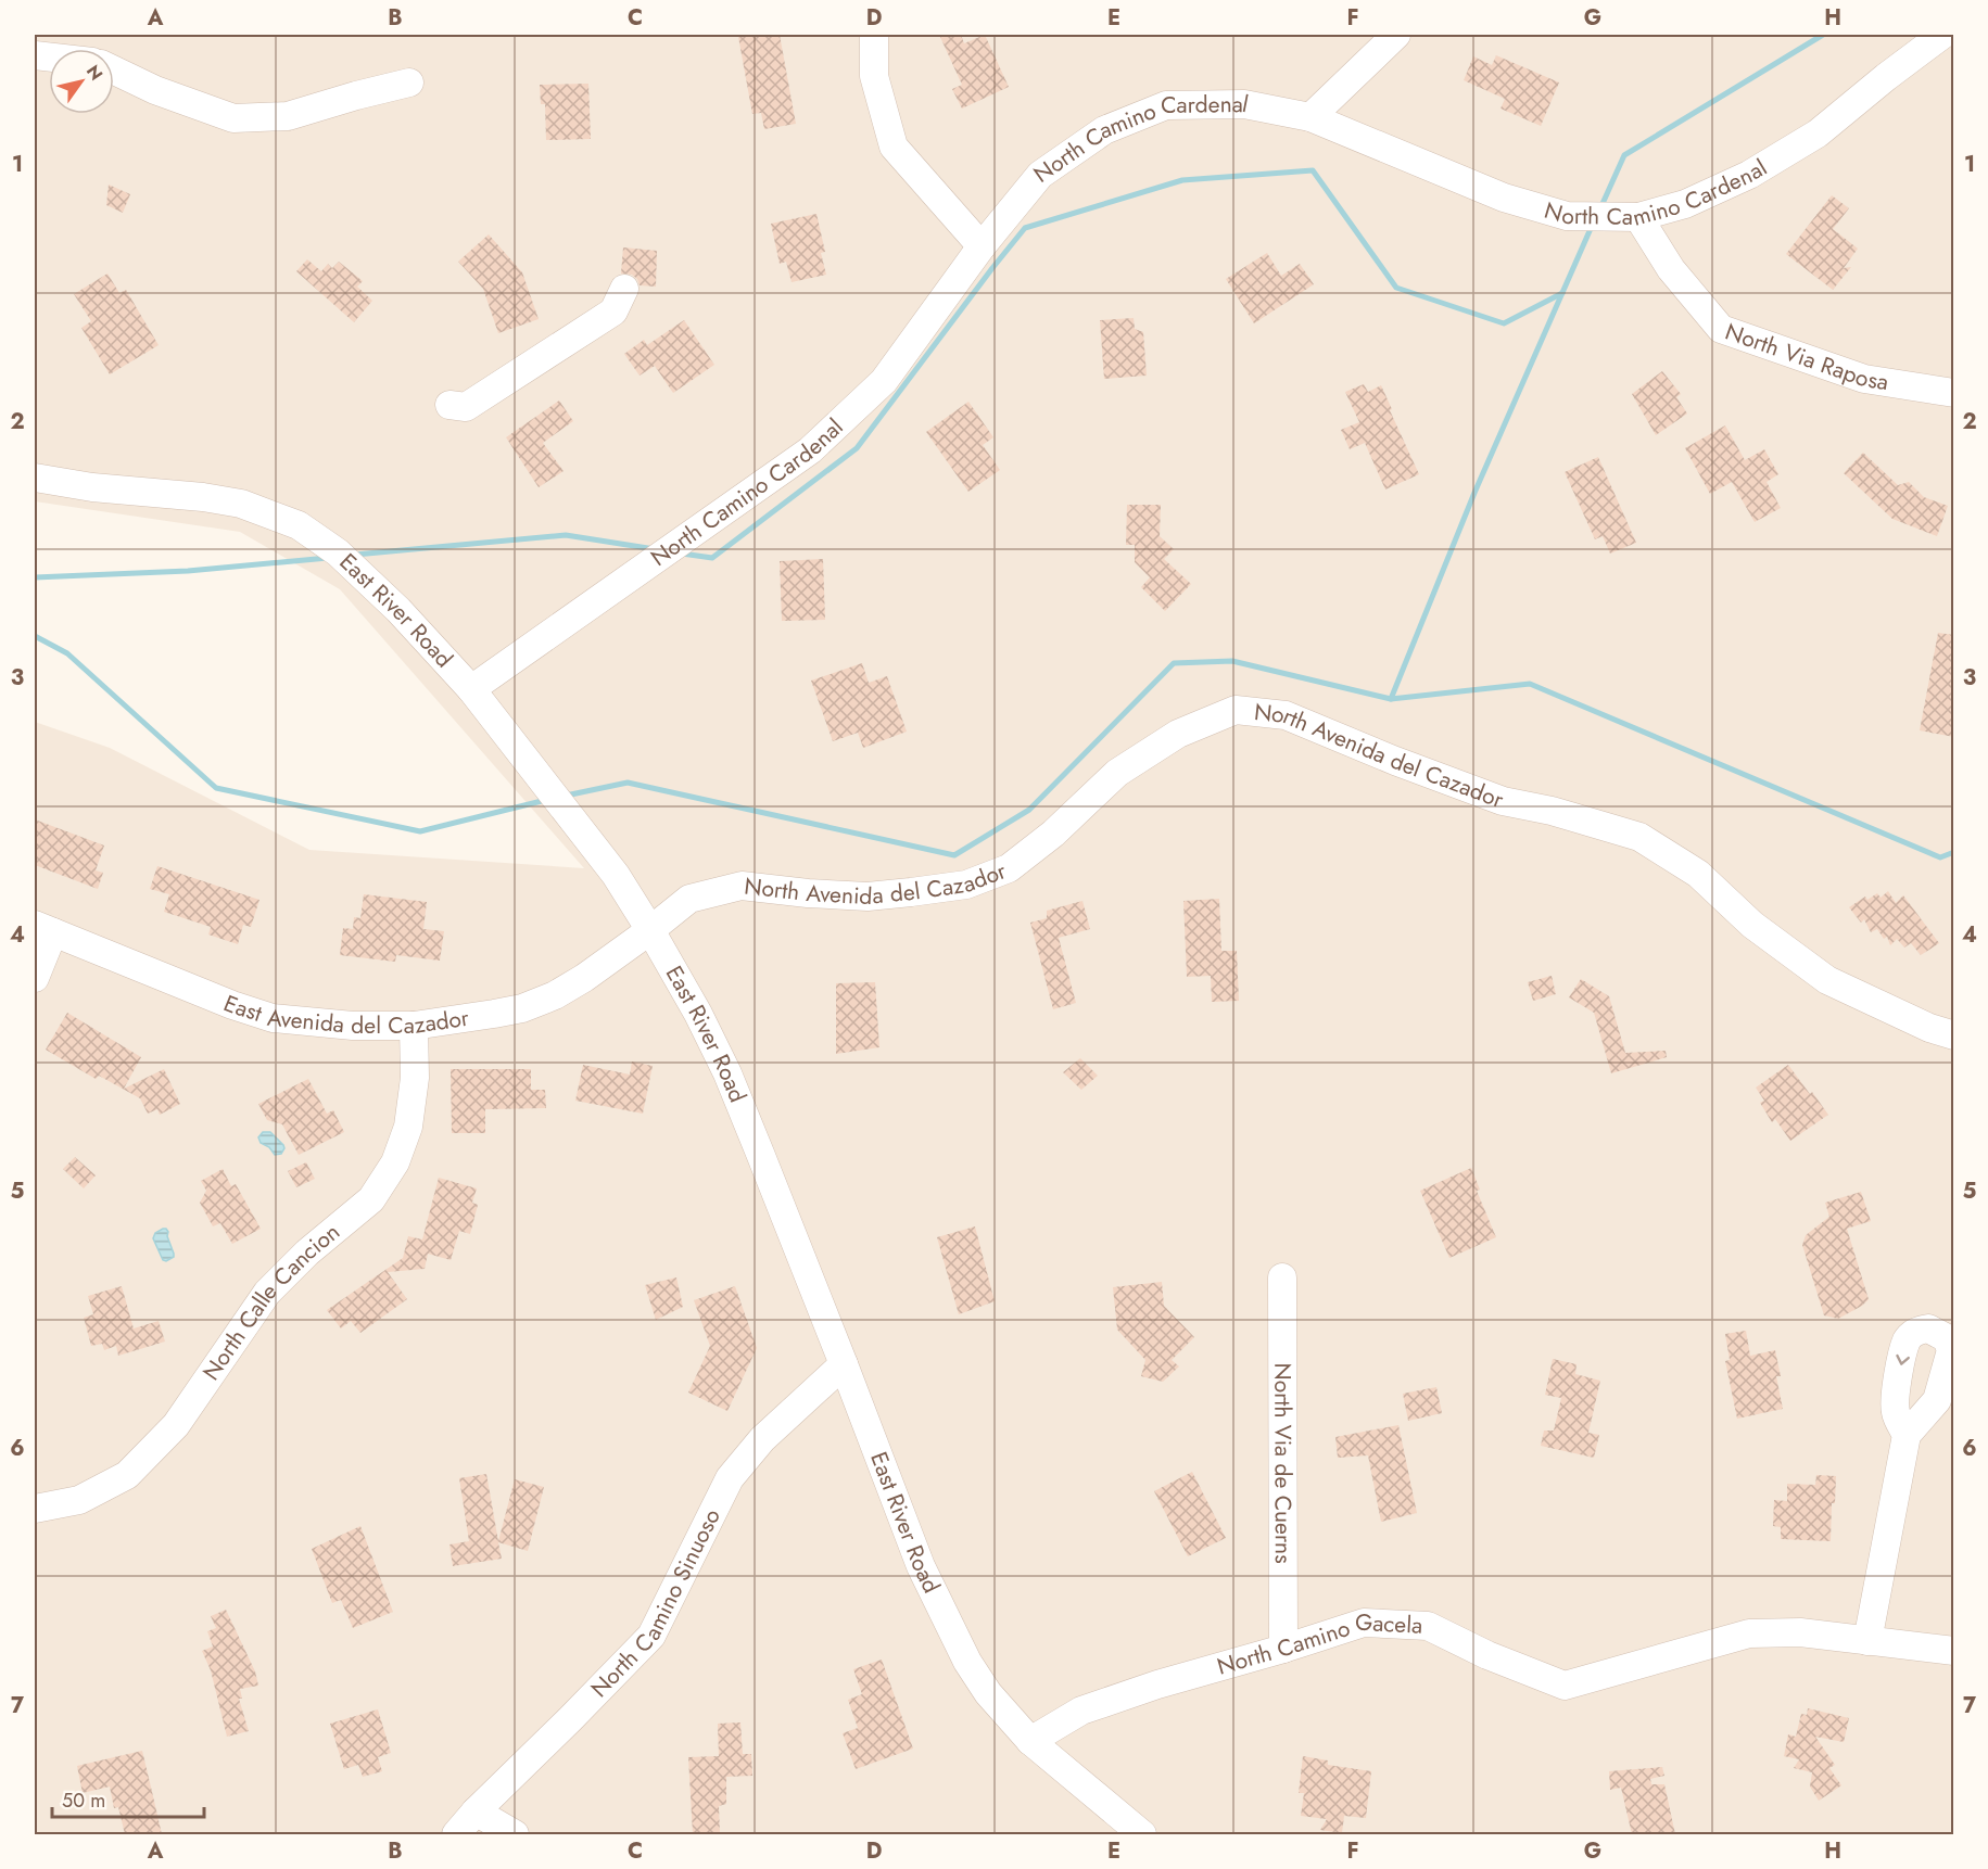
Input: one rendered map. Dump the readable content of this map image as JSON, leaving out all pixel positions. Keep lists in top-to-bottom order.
{
  "streets": {
    "street": [
      "North Camino Cardenal",
      "North Via Raposa",
      "East River Road",
      "North Avenida del Cazador",
      "East Avenida del Cazador",
      "North Calle Cancion",
      "North Via de Cuerns",
      "North Camino Sinuoso",
      "North Camino Gacela"
    ]
  },
  "crossings": [
    ["North Camino Cardenal", "North Via Raposa"],
    ["North Camino Cardenal", "East River Road"],
    ["East River Road", "North Avenida del Cazador"],
    ["East River Road", "East Avenida del Cazador"],
    ["East River Road", "North Camino Sinuoso"],
    ["East River Road", "North Camino Gacela"],
    ["North Avenida del Cazador", "East Avenida del Cazador"],
    ["East Avenida del Cazador", "North Calle Cancion"],
    ["North Via de Cuerns", "North Camino Gacela"]
  ],
  "scale_bar": "50 m",
  "north": "top right",
  "grid": {
    "columns": [
      "A",
      "B",
      "C",
      "D",
      "E",
      "F",
      "G",
      "H"
    ],
    "rows": [
      "1",
      "2",
      "3",
      "4",
      "5",
      "6",
      "7"
    ]
  }
}
